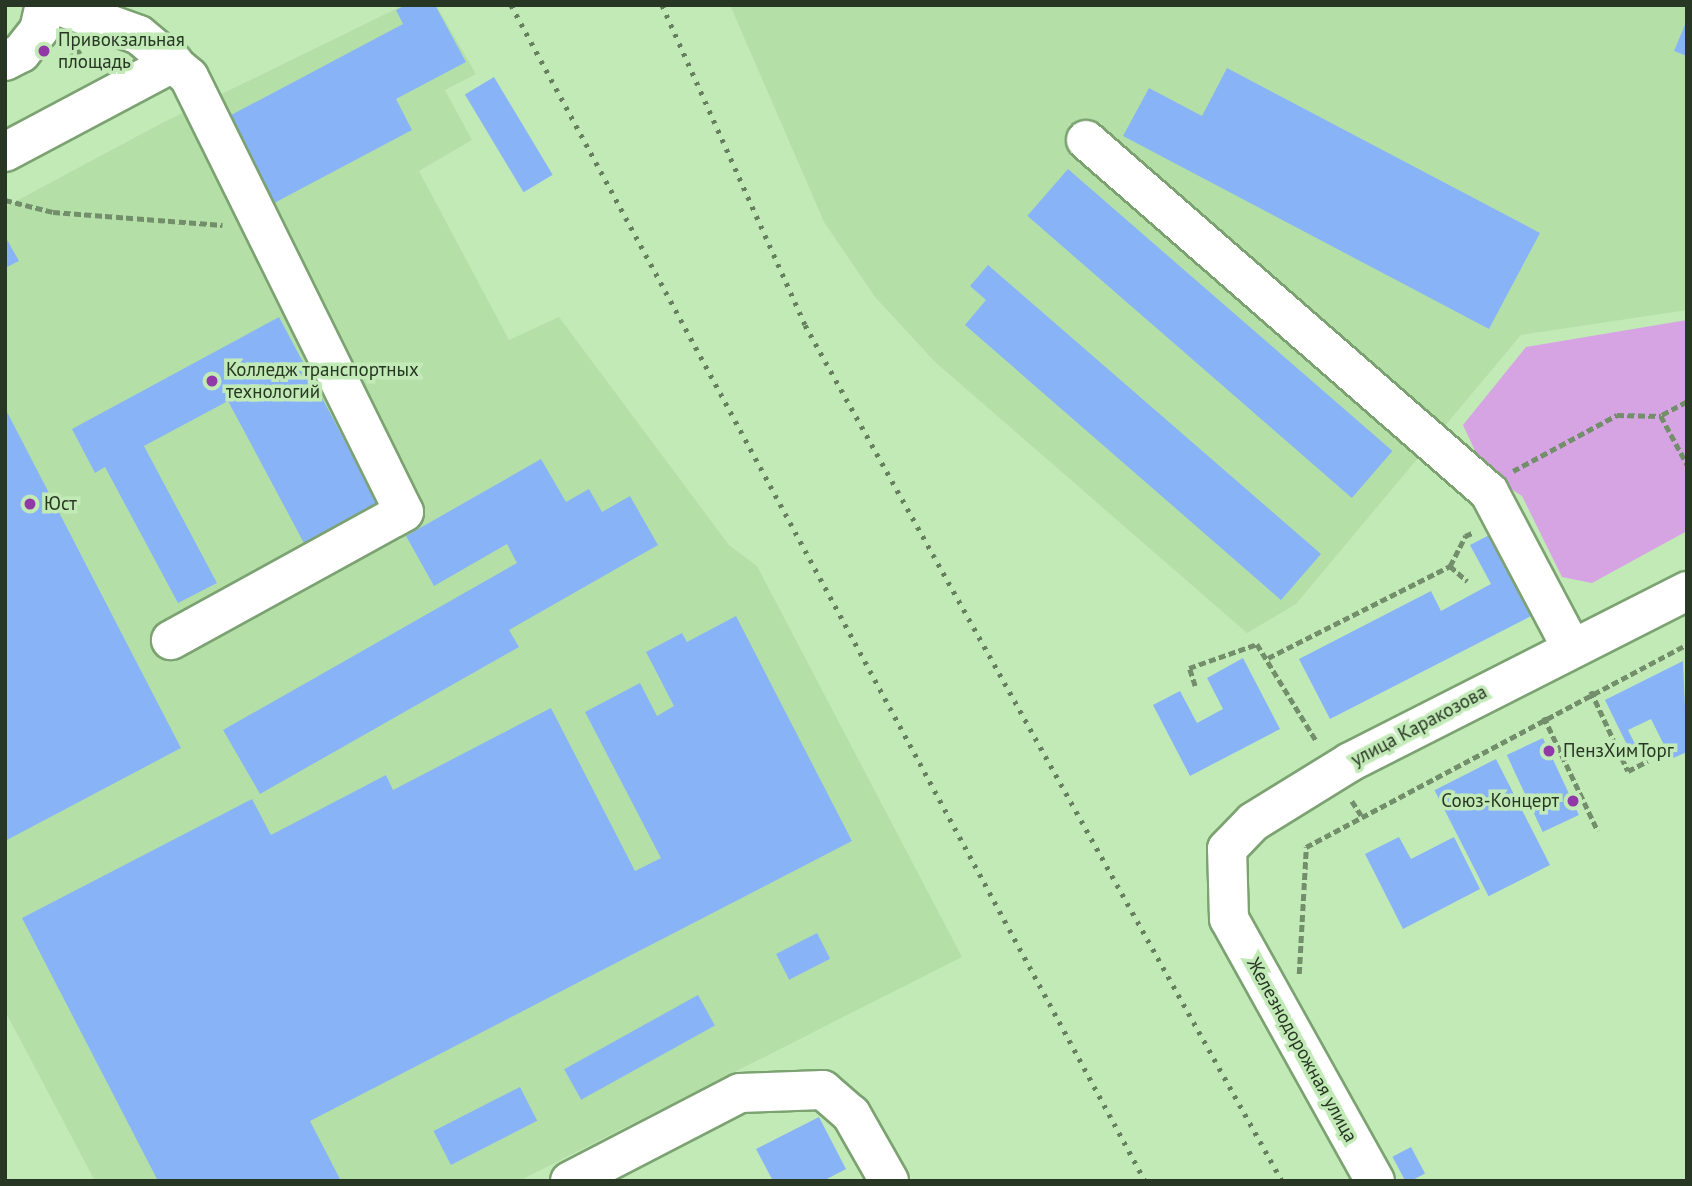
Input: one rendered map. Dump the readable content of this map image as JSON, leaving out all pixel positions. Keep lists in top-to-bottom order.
{
  "streets": {
    "street": ["улица Каракозова", "Железнодорожная улица"]
  },
  "crossings": [
    ["улица Каракозова", "Железнодорожная улица"]
  ],
  "places": [
    "Привокзальная площадь",
    "Колледж транспортных технологий",
    "Юст",
    "ПензХимТорг",
    "Союз-Концерт"
  ]
}
